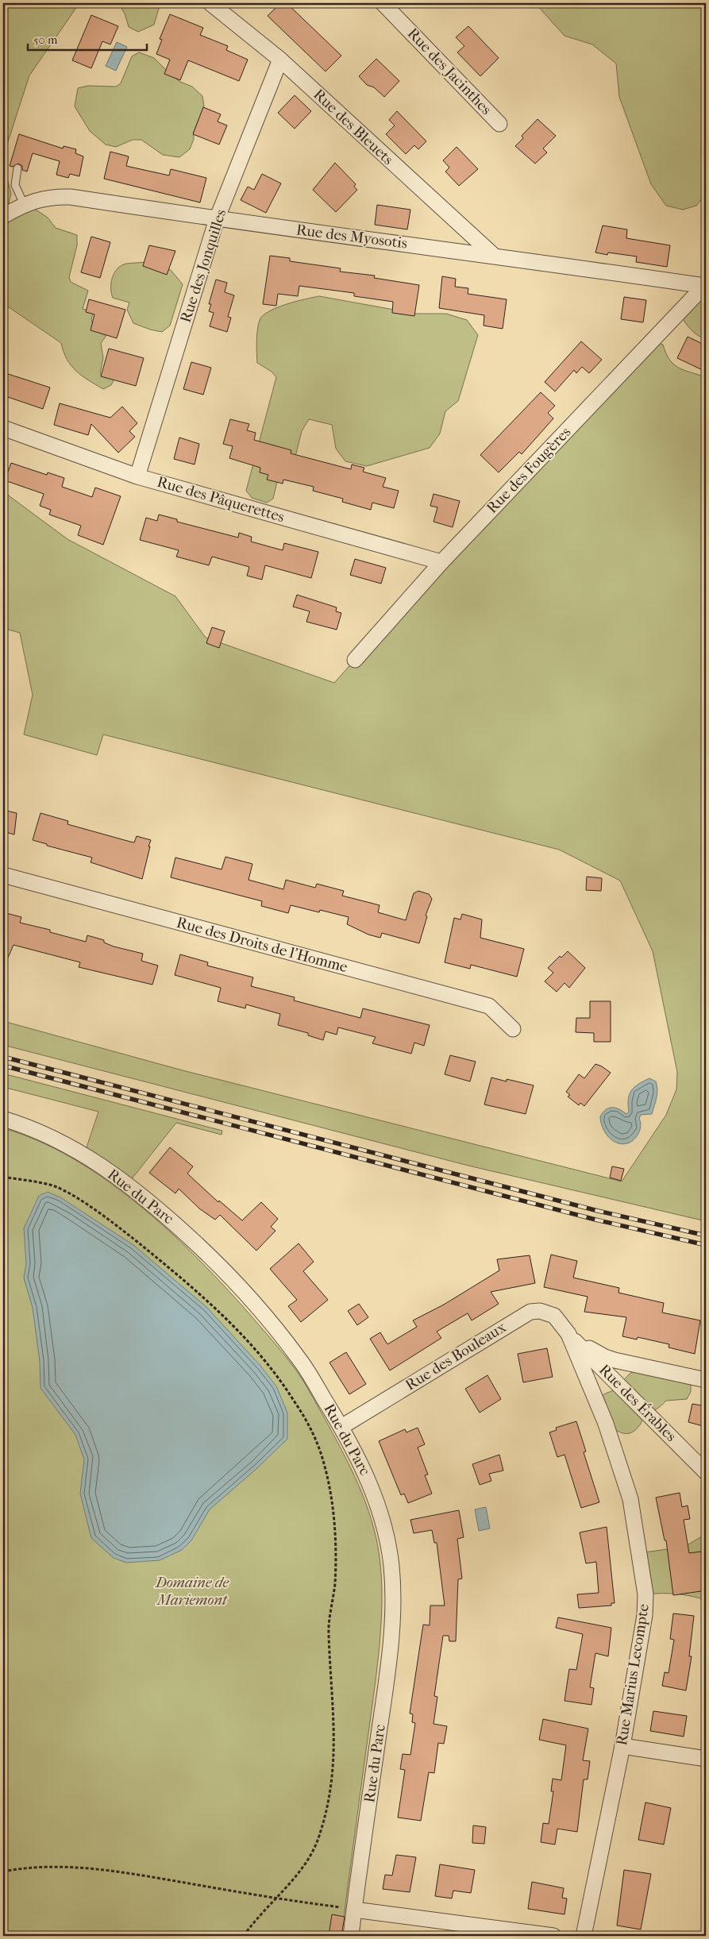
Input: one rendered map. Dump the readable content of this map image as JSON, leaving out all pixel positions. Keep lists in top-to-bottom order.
{
  "streets": {
    "street": [
      "Rue des Jacinthes",
      "Rue des Bleuets",
      "Rue des Myosotis",
      "Rue des Jonquilles",
      "Rue des Fougères",
      "Rue des Pâquerettes",
      "Rue des Droits de l'Homme",
      "Rue du Parc",
      "Rue des Bouleaux",
      "Rue des Érables",
      "Rue Marius Lecompte"
    ]
  },
  "crossings": [
    ["Rue des Bleuets", "Rue des Myosotis"],
    ["Rue des Bleuets", "Rue des Jonquilles"],
    ["Rue des Myosotis", "Rue des Jonquilles"],
    ["Rue des Myosotis", "Rue des Fougères"],
    ["Rue des Jonquilles", "Rue des Pâquerettes"],
    ["Rue des Fougères", "Rue des Pâquerettes"],
    ["Rue du Parc", "Rue des Bouleaux"],
    ["Rue des Bouleaux", "Rue des Érables"],
    ["Rue des Bouleaux", "Rue Marius Lecompte"]
  ],
  "parks": ["Domaine de Mariemont"],
  "scale_bar": "50 m"
}
